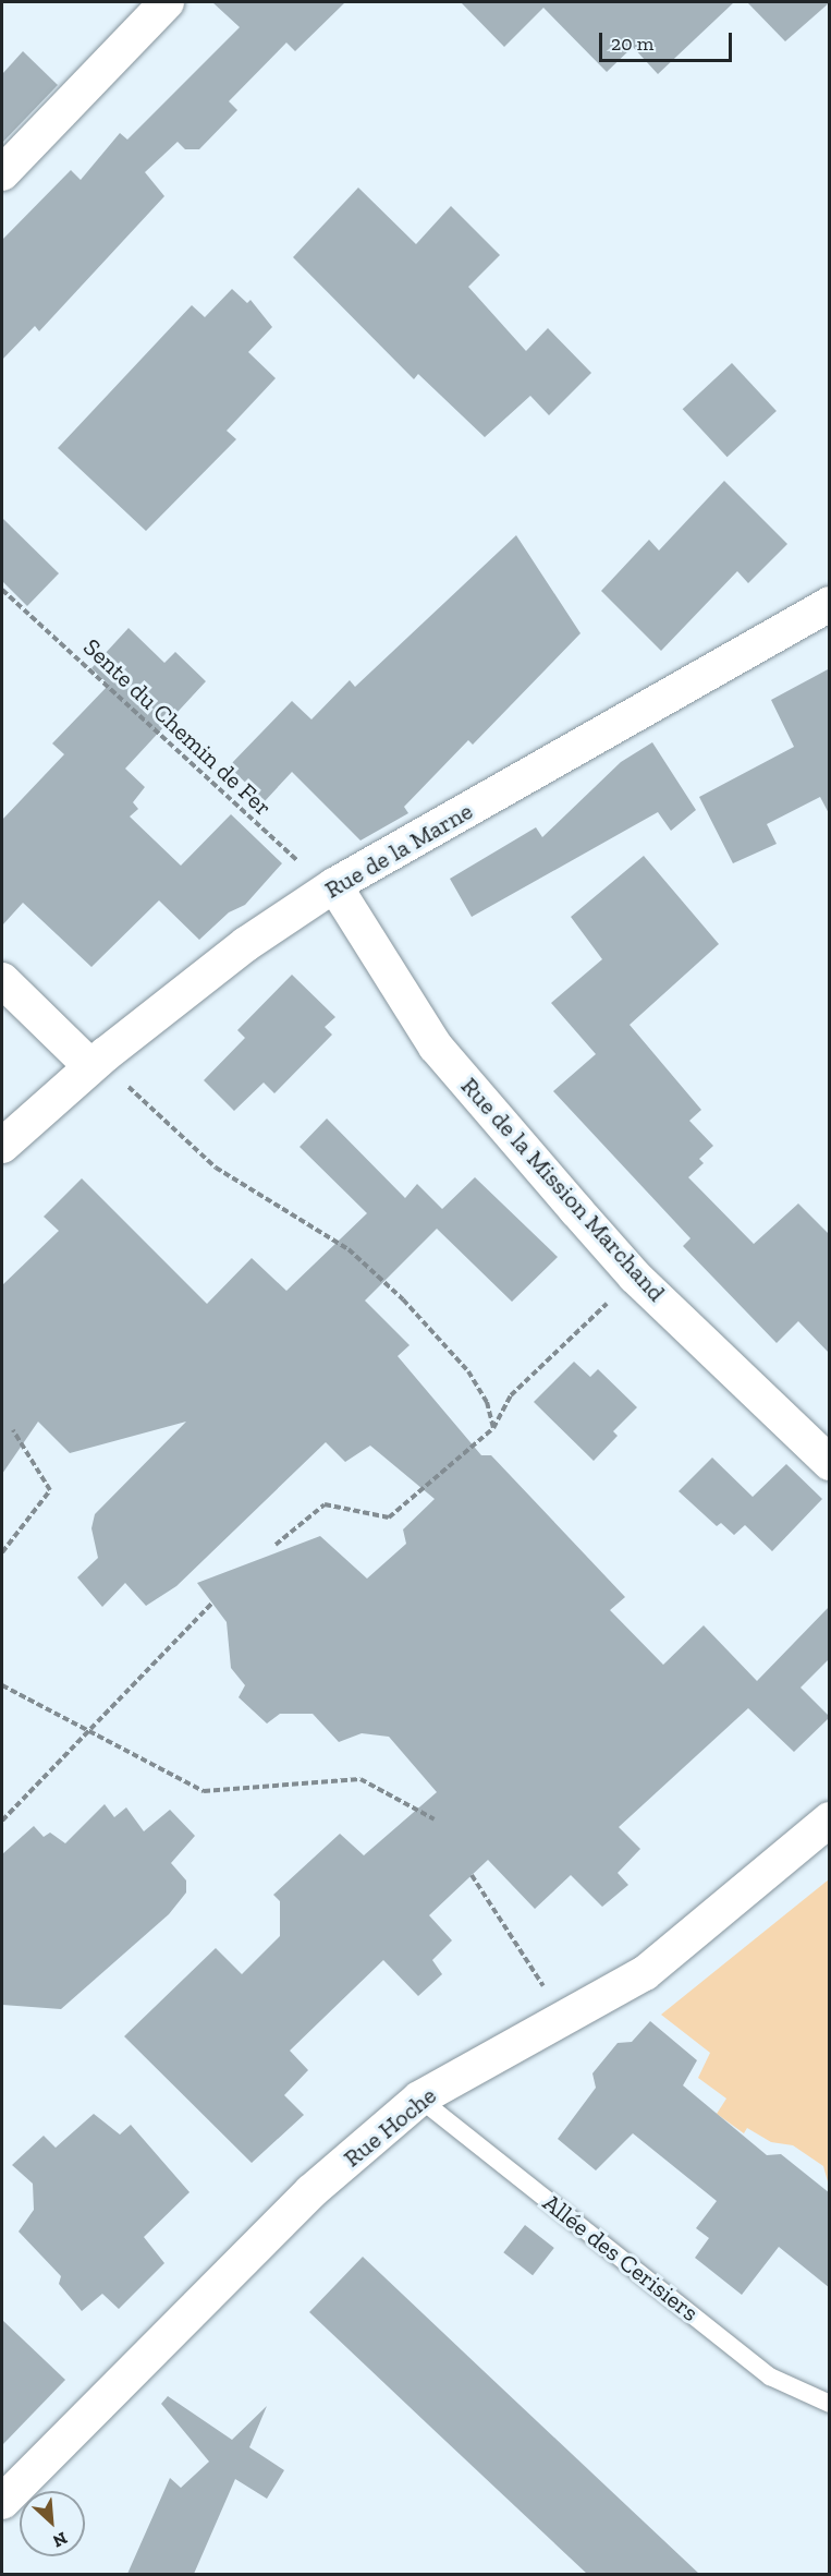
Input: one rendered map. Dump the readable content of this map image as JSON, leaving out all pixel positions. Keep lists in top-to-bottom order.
{
  "streets": {
    "street": ["Rue de la Marne", "Rue de la Mission Marchand", "Rue Hoche"],
    "lane": ["Allée des Cerisiers"],
    "path": ["Sente du Chemin de Fer"]
  },
  "crossings": [
    ["Sente du Chemin de Fer", "Rue de la Marne"],
    ["Sente du Chemin de Fer", "Rue de la Mission Marchand"],
    ["Rue de la Marne", "Rue de la Mission Marchand"],
    ["Rue Hoche", "Allée des Cerisiers"]
  ],
  "scale_bar": "20 m",
  "north": "bottom right"
}
